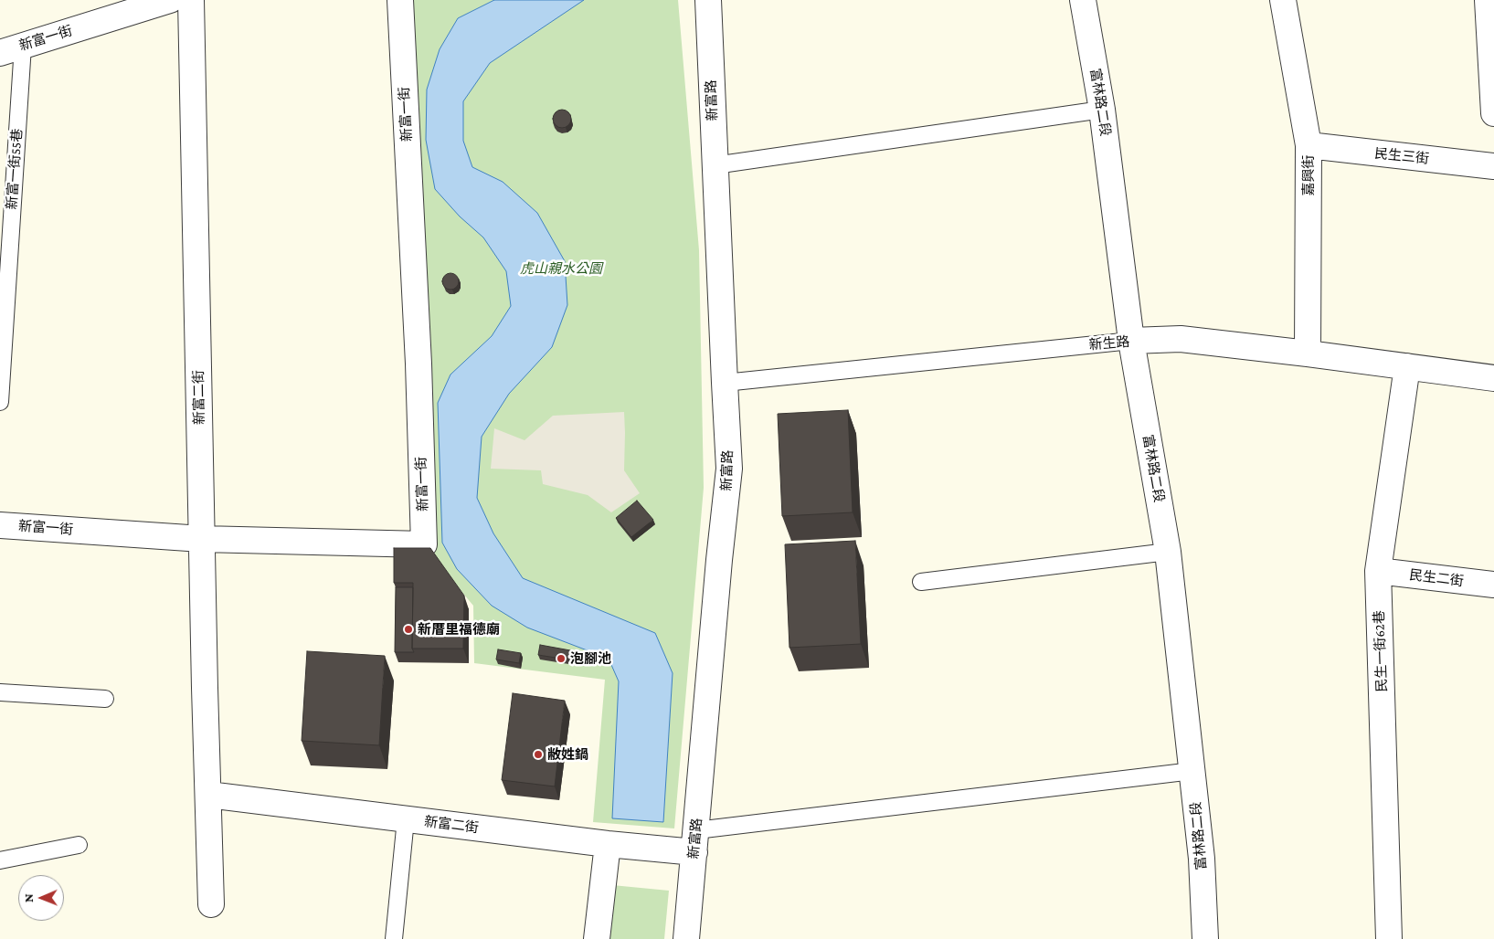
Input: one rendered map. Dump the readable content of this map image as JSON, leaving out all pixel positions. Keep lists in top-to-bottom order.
{
  "streets": {
    "street": [
      "新富一街",
      "新富路",
      "富林路二段",
      "民生三街",
      "嘉興街",
      "新生路",
      "新富二街",
      "民生二街",
      "民生一街62巷"
    ],
    "lane": ["新富一街55巷"]
  },
  "crossings": [
    ["新富一街", "新富一街55巷"],
    ["新富一街", "新富二街"],
    ["新富路", "新生路"],
    ["新富路", "新富二街"],
    ["富林路二段", "新生路"],
    ["民生三街", "嘉興街"],
    ["嘉興街", "新生路"],
    ["新生路", "民生一街62巷"],
    ["民生二街", "民生一街62巷"]
  ],
  "parks": ["虎山親水公園"],
  "places": ["新厝里福德廟", "泡腳池", "敝姓鍋"],
  "north": "left"
}
